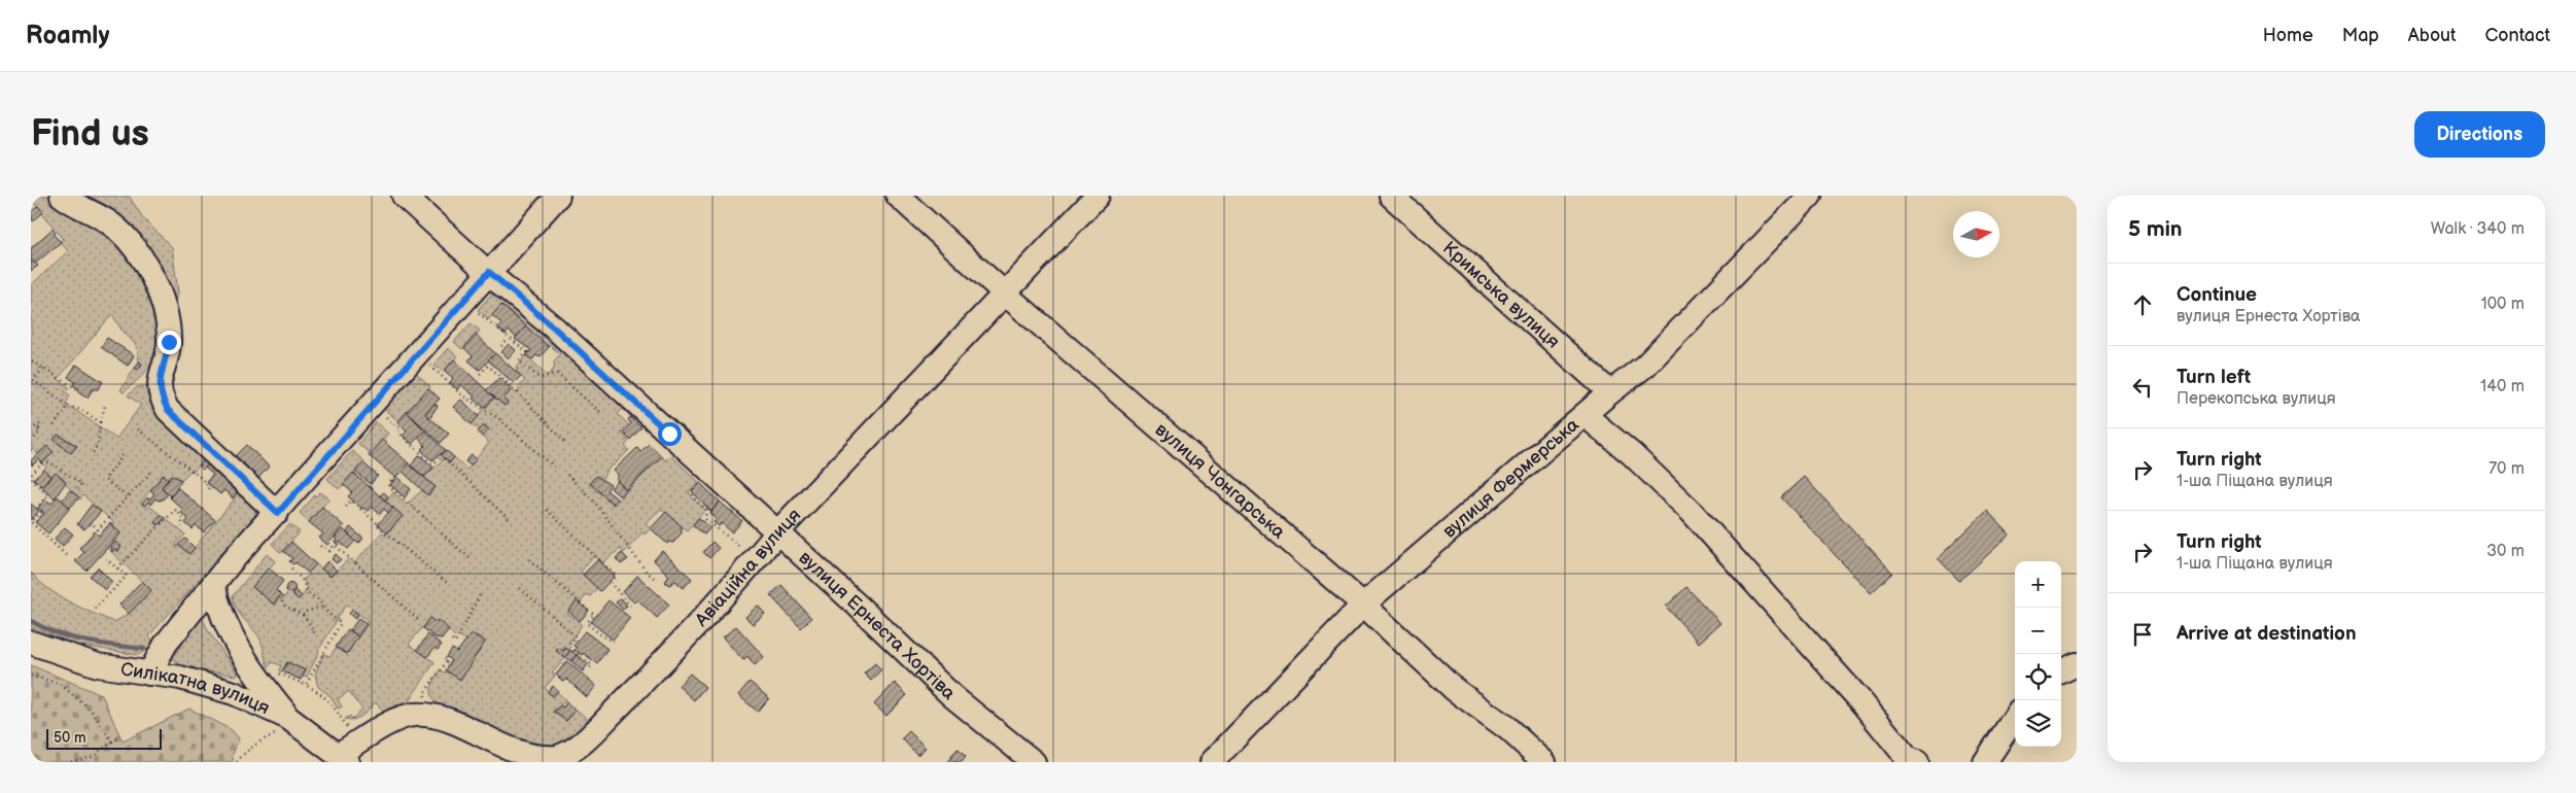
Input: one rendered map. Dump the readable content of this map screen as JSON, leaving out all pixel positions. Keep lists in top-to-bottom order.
{
  "streets": {
    "street": [
      "Кримська вулиця",
      "вулиця Фермерська",
      "вулиця Чонгарська",
      "Авіаційна вулиця",
      "вулиця Ернеста Хортіва",
      "Силікатна вулиця"
    ]
  },
  "crossings": [
    ["Кримська вулиця", "вулиця Фермерська"],
    ["вулиця Фермерська", "вулиця Чонгарська"],
    ["вулиця Чонгарська", "Авіаційна вулиця"],
    ["Авіаційна вулиця", "вулиця Ернеста Хортіва"],
    ["Авіаційна вулиця", "Силікатна вулиця"]
  ],
  "scale_bar": "50 m",
  "north": "right",
  "page": {
    "header": "Roamly",
    "nav": [
      "Home",
      "Map",
      "About",
      "Contact"
    ],
    "buttons": "Directions",
    "title": "Find us",
    "heading": ["5 min", "Walk · 340 m"],
    "list": [
      ["Continue", "вулиця Ернеста Хортіва", "100 m"],
      ["Turn left", "Перекопська вулиця", "140 m"],
      ["Turn right", "1-ша Піщана вулиця", "70 m"],
      ["Turn right", "1-ша Піщана вулиця", "30 m"],
      "Arrive at destination"
    ],
    "map_buttons": ["+", "−"],
    "scale": "50 m"
  }
}
